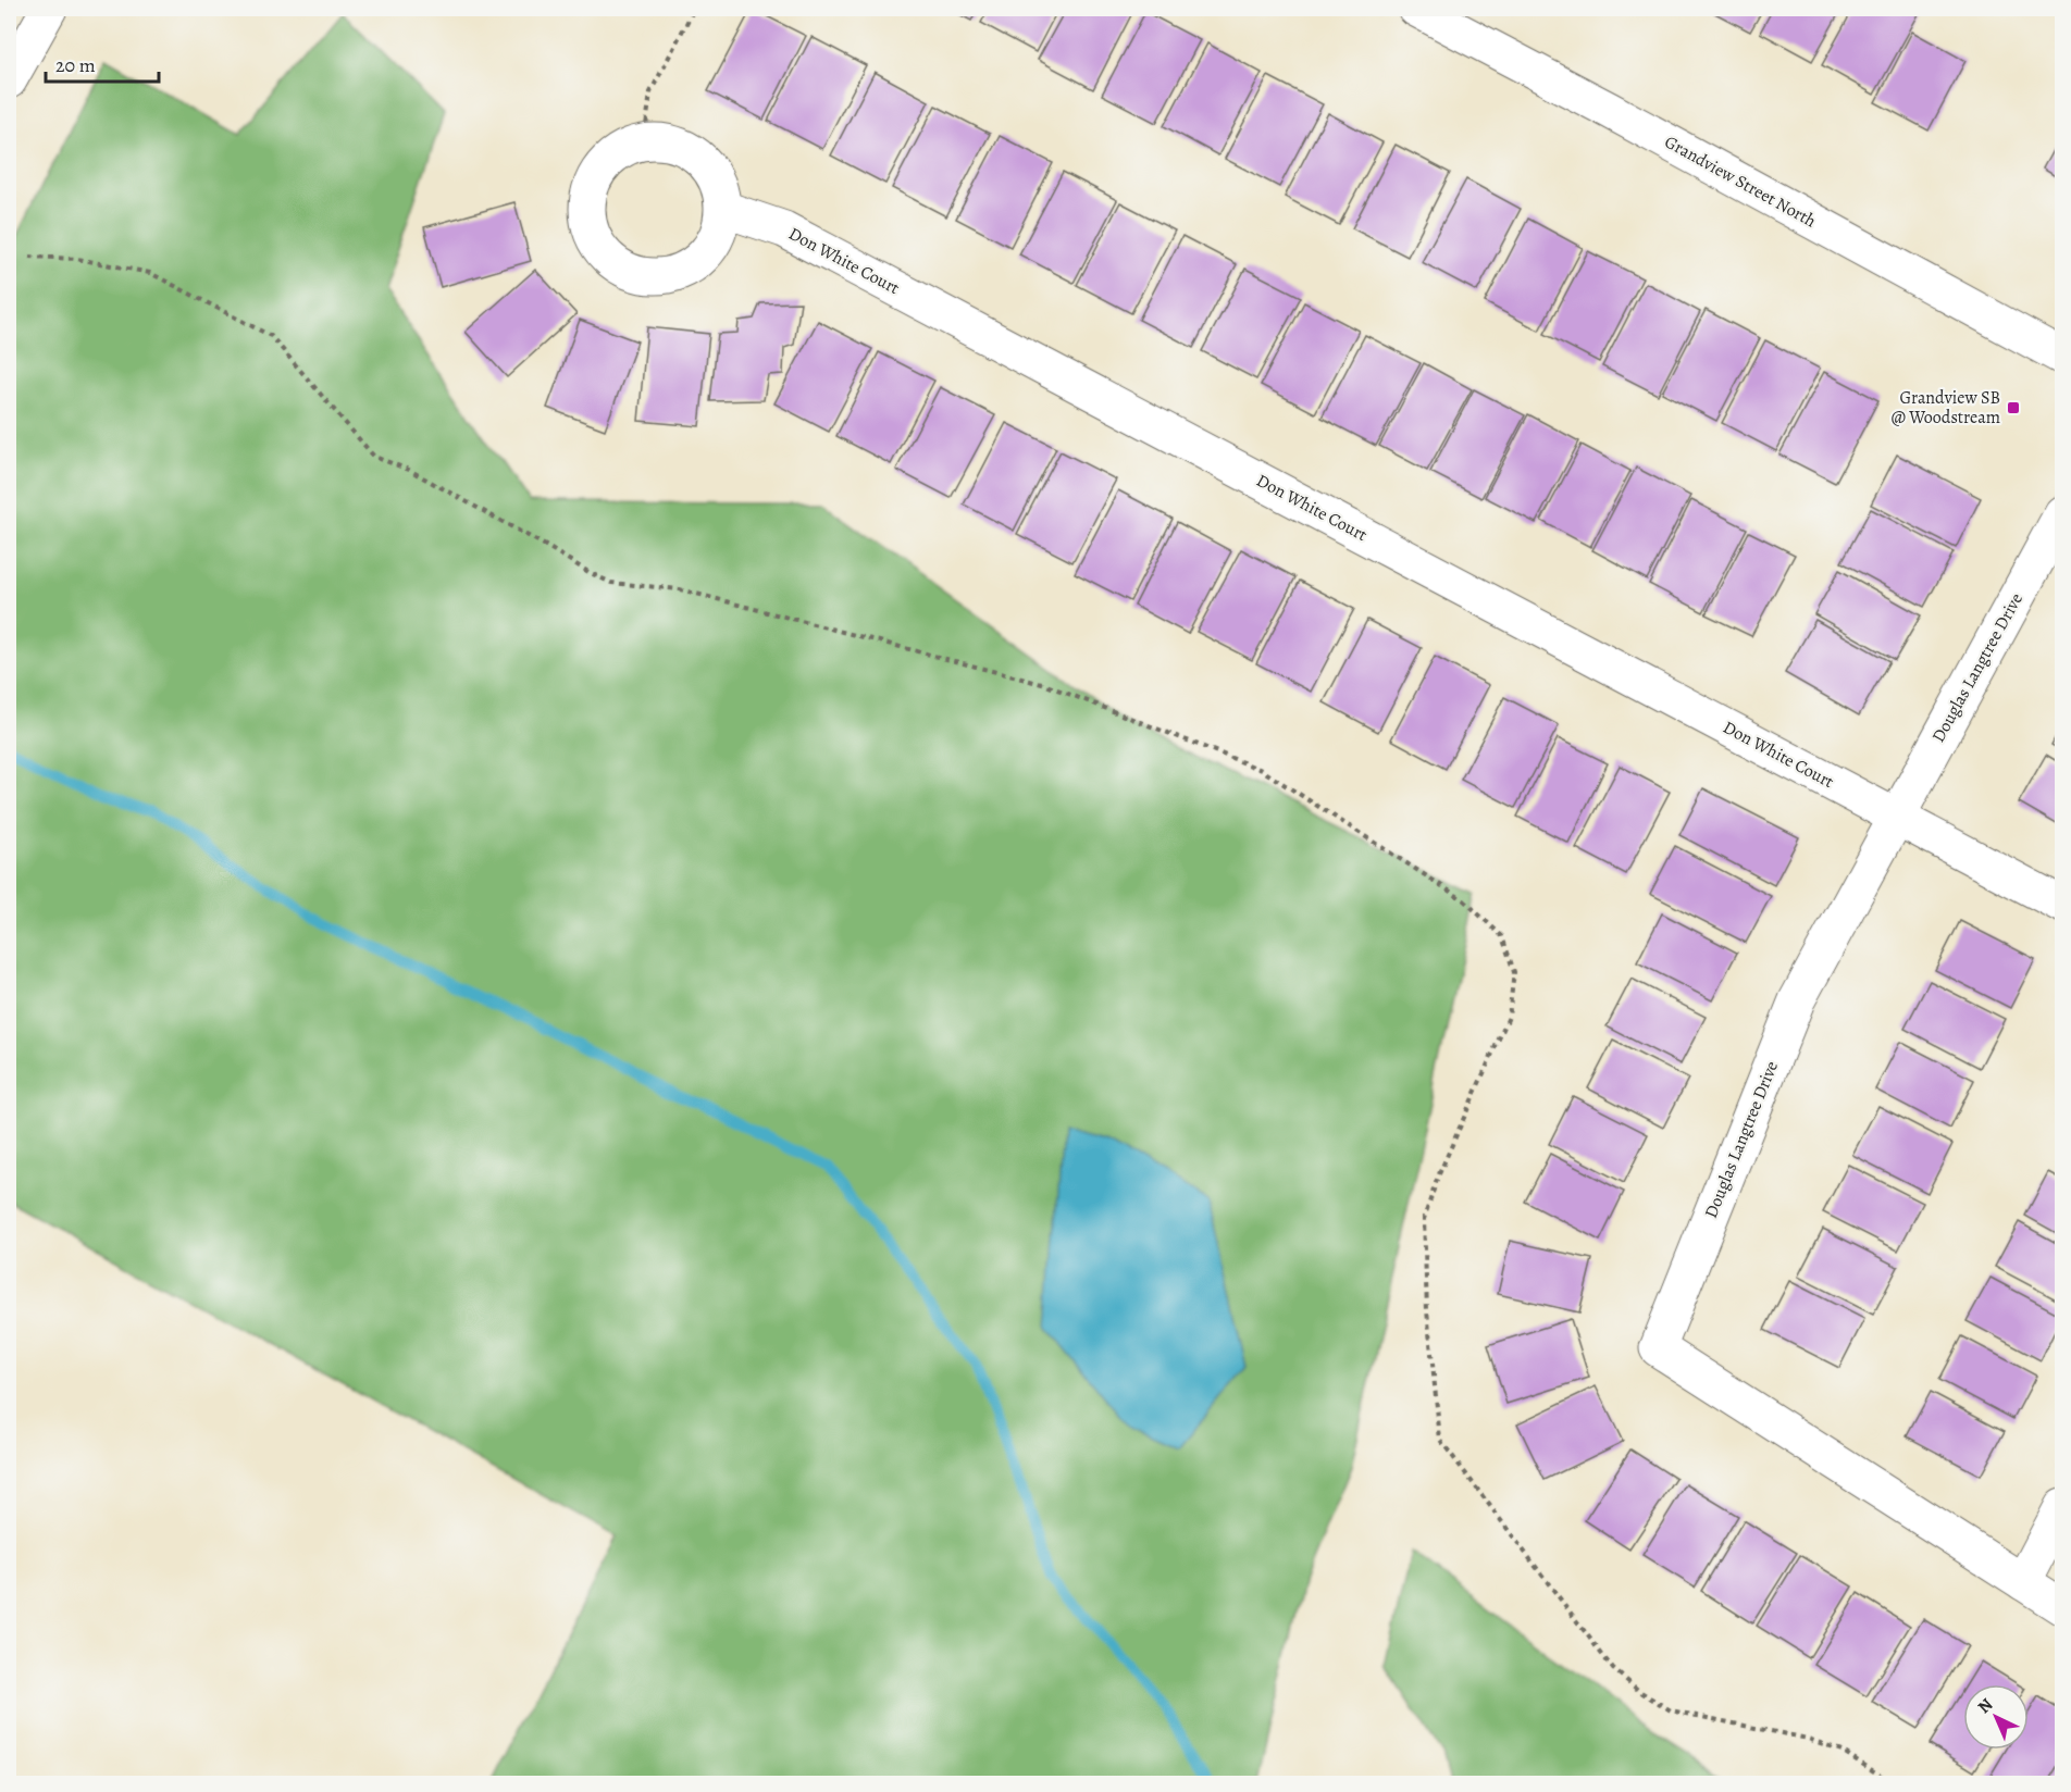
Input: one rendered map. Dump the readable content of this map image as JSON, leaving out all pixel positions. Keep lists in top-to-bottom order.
{
  "streets": {
    "street": ["Grandview Street North", "Don White Court", "Douglas Langtree Drive"]
  },
  "crossings": [
    ["Don White Court", "Douglas Langtree Drive"]
  ],
  "places": {
    "transit": ["Grandview SB @ Woodstream"]
  },
  "scale_bar": "20 m",
  "north": "top left"
}
